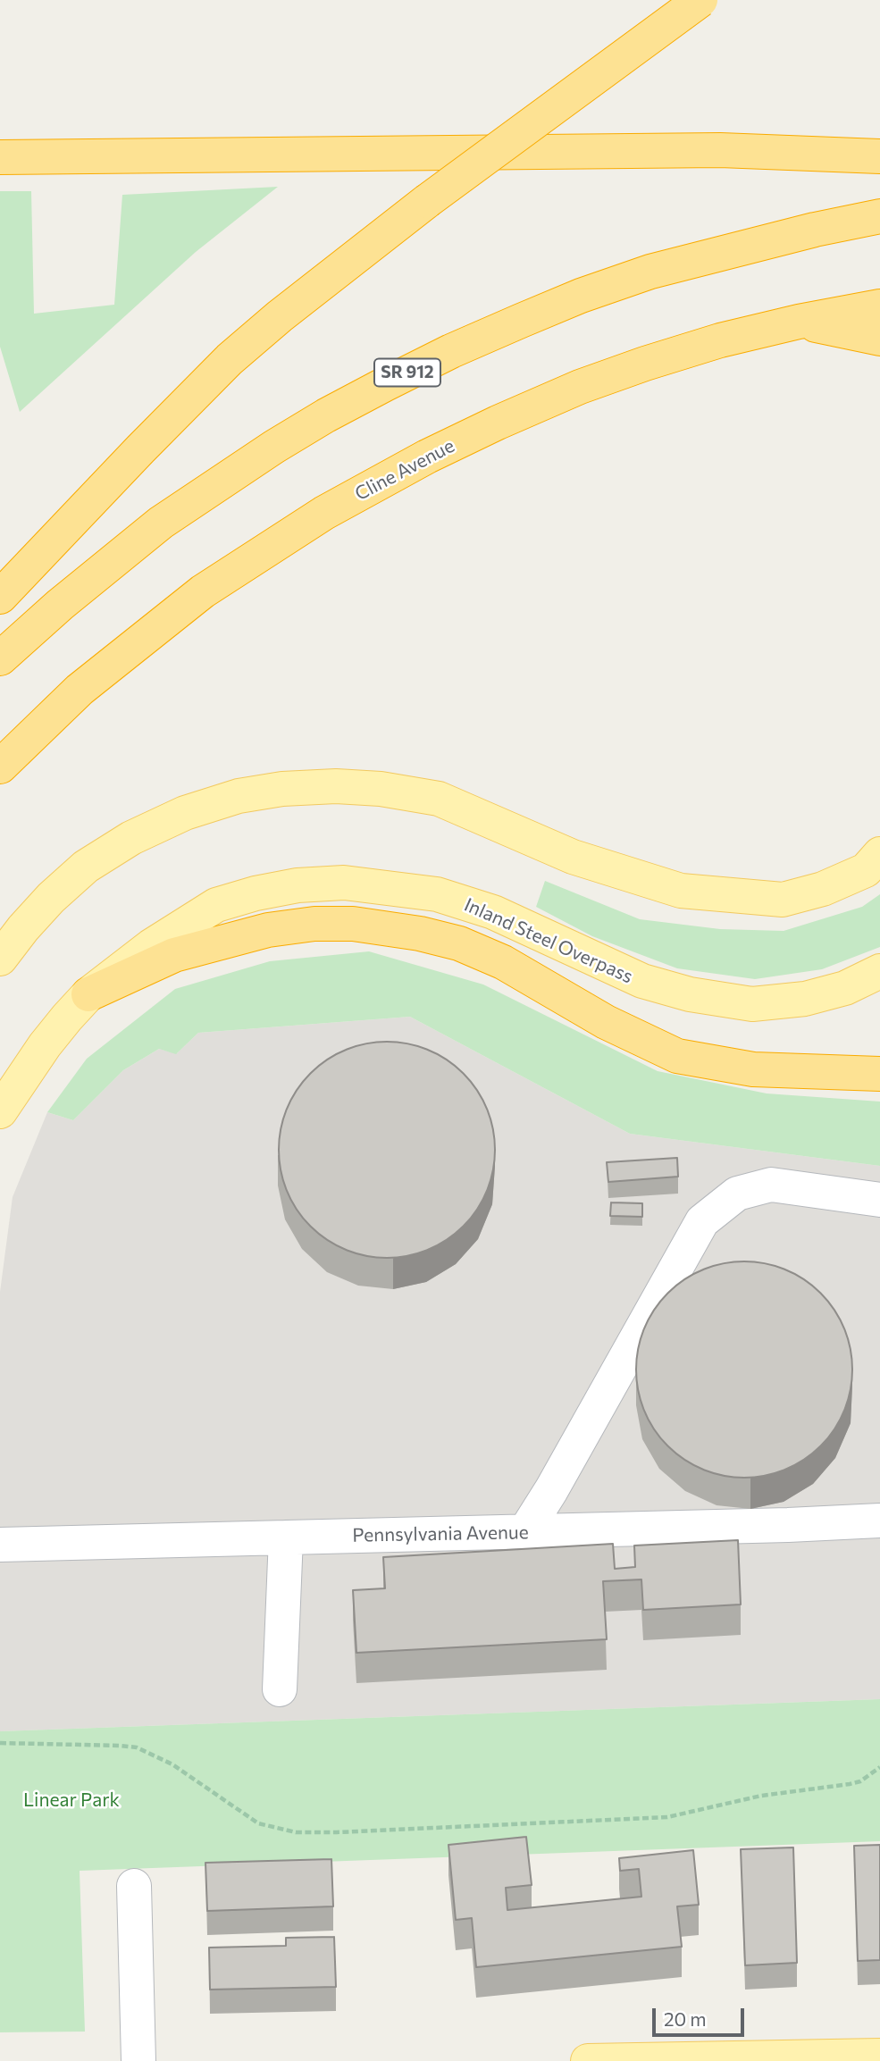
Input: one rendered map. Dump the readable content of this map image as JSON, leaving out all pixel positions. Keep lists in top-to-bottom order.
{
  "streets": {
    "highway": ["SR 912", "Cline Avenue"],
    "main road": ["Inland Steel Overpass"],
    "street": ["Pennsylvania Avenue"]
  },
  "parks": ["Linear Park"],
  "scale_bar": "20 m"
}
